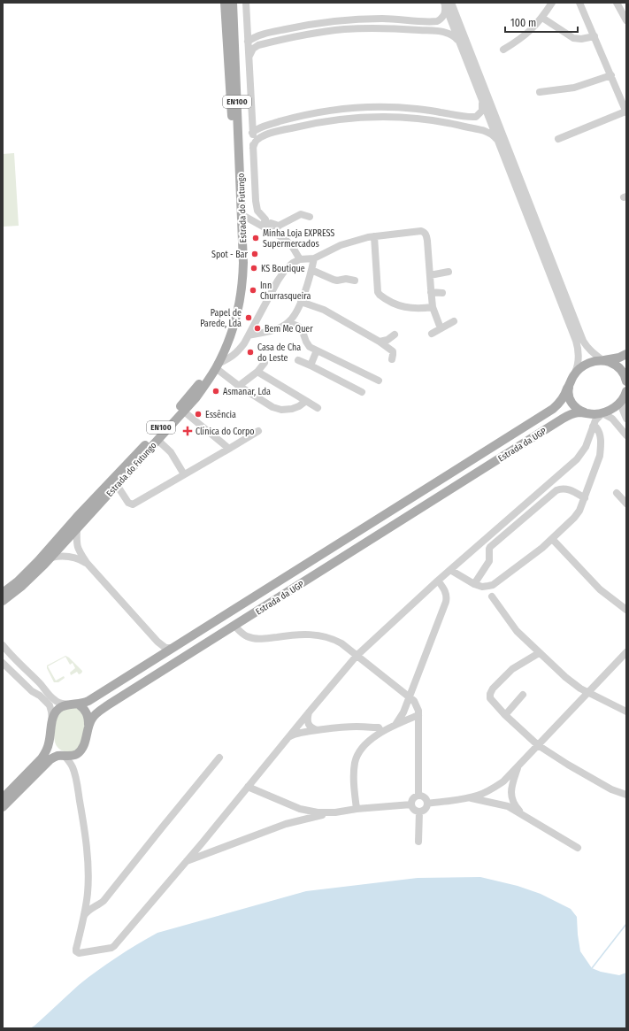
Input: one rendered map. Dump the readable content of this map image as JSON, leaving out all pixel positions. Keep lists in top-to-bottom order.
{
  "streets": {
    "main road": ["EN100", "Estrada do Futungo", "Estrada da UGP"]
  },
  "places": {
    "other": [
      "Minha Loja EXPRESS Supermercados",
      "Spot - Bar",
      "KS Boutique",
      "Inn Churrasqueira",
      "Papel de Parede, Lda",
      "Bem Me Quer",
      "Casa de Cha do Leste",
      "Asmanar, Lda",
      "Essência"
    ],
    "health": ["Clínica do Corpo"]
  },
  "scale_bar": "100 m"
}
